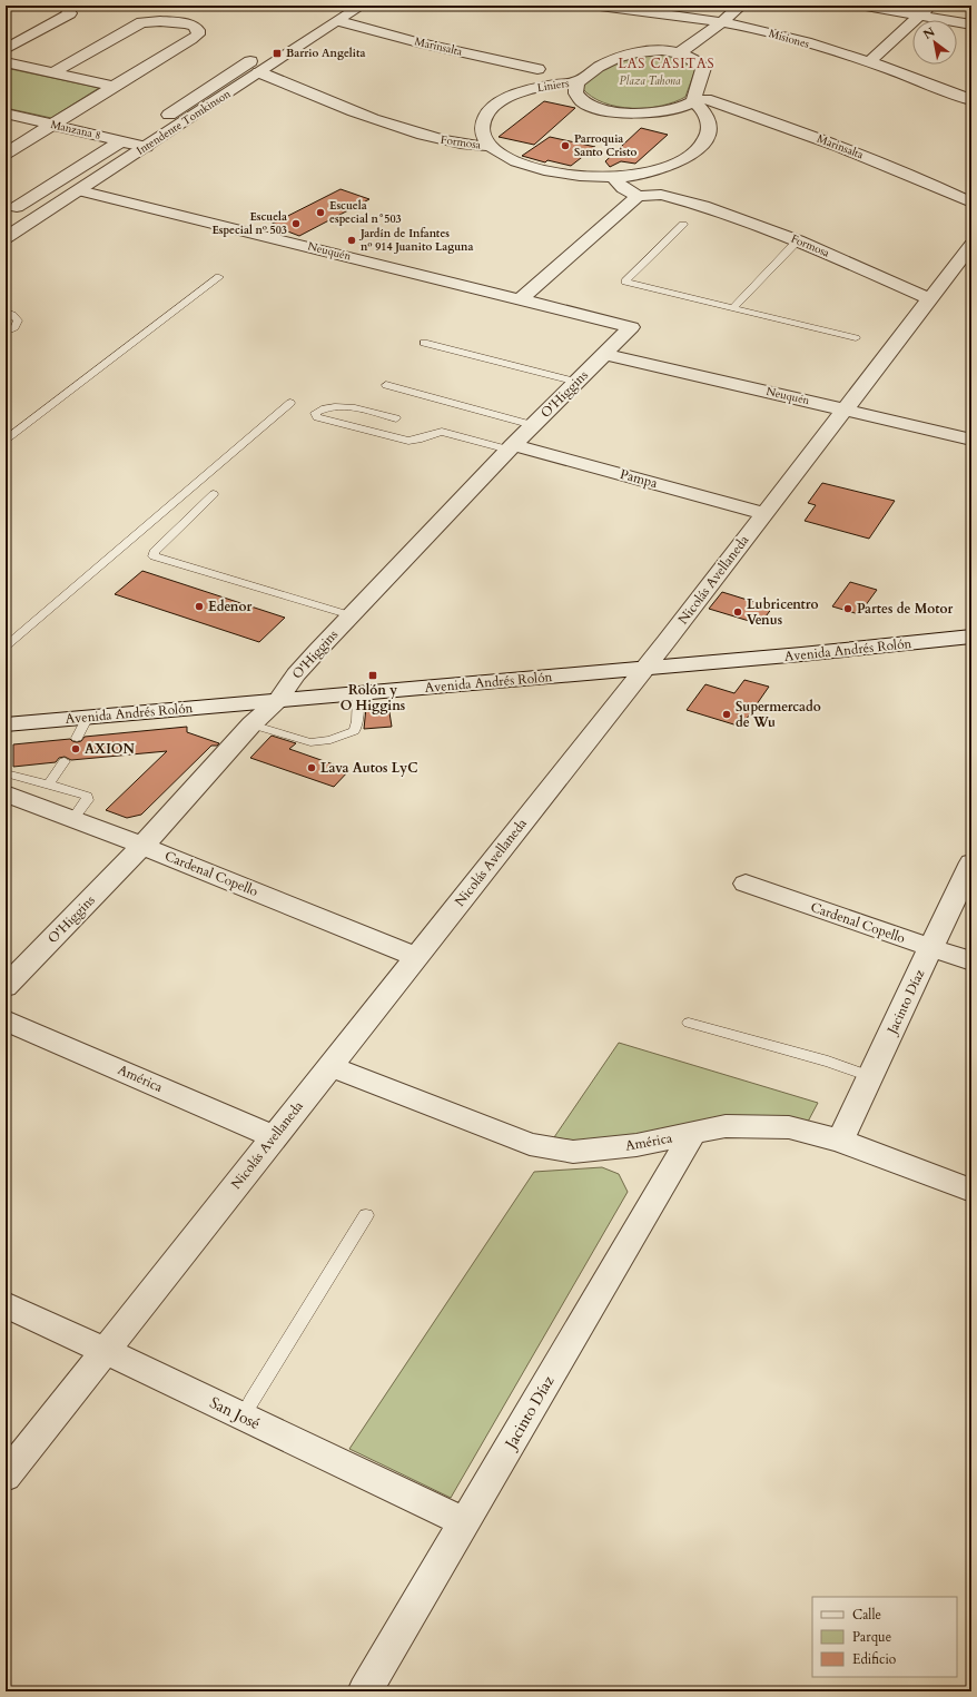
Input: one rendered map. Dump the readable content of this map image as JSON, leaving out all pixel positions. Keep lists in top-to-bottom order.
{
  "streets": {
    "street": [
      "Misiones",
      "Marinsalta",
      "Liniers",
      "Intendente Tomkinson",
      "Manzana 8",
      "Formosa",
      "Neuquén",
      "O'Higgins",
      "Pampa",
      "Nicolás Avellaneda",
      "Avenida Andrés Rolón",
      "Cardenal Copello",
      "Jacinto Díaz",
      "América",
      "San José"
    ]
  },
  "crossings": [
    ["Marinsalta", "Liniers"],
    ["Marinsalta", "Intendente Tomkinson"],
    ["Liniers", "Formosa"],
    ["Intendente Tomkinson", "Manzana 8"],
    ["Intendente Tomkinson", "Formosa"],
    ["Intendente Tomkinson", "Neuquén"],
    ["Formosa", "Nicolás Avellaneda"],
    ["Neuquén", "O'Higgins"],
    ["Neuquén", "Nicolás Avellaneda"],
    ["O'Higgins", "Pampa"],
    ["O'Higgins", "Avenida Andrés Rolón"],
    ["O'Higgins", "Cardenal Copello"],
    ["Pampa", "Nicolás Avellaneda"],
    ["Nicolás Avellaneda", "Avenida Andrés Rolón"],
    ["Nicolás Avellaneda", "Cardenal Copello"],
    ["Nicolás Avellaneda", "América"],
    ["Nicolás Avellaneda", "San José"],
    ["Cardenal Copello", "Jacinto Díaz"],
    ["Jacinto Díaz", "América"],
    ["Jacinto Díaz", "San José"]
  ],
  "districts": ["LAS CASITAS"],
  "parks": ["Plaza Tahona"],
  "places": {
    "transit": ["Barrio Angelita", "Rolón y O Higgins"],
    "other": [
      "Parroquia Santo Cristo",
      "Escuela especial n°503",
      "Escuela Especial nº 503",
      "Jardín de Infantes nº 914 Juanito Laguna",
      "Edenor",
      "Partes de Motor",
      "Lubricentro Venus",
      "Supermercado de Wu",
      "AXION",
      "Lava Autos LyC"
    ]
  },
  "legend": ["Calle", "Parque", "Edificio"],
  "north": "top left"
}
